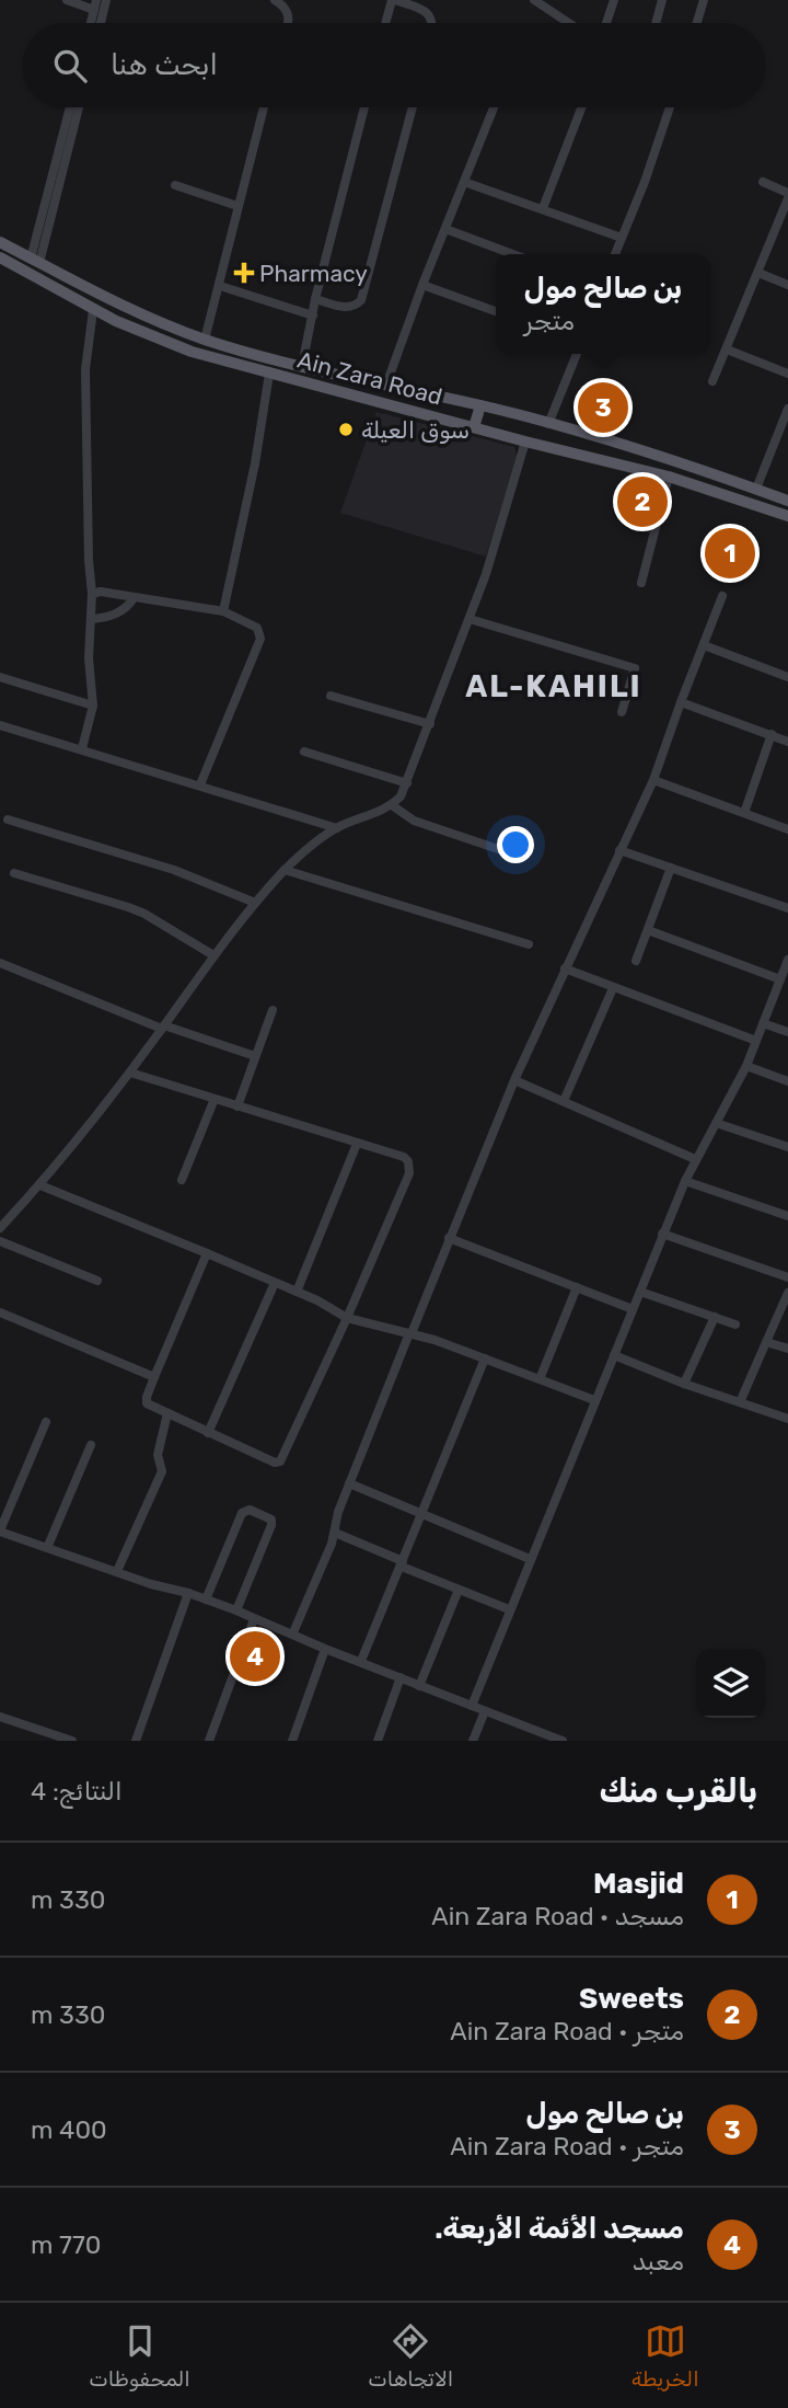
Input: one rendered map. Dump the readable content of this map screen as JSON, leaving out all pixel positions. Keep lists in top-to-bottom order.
{
  "streets": {
    "main road": ["Ain Zara Road"]
  },
  "districts": ["AL-KAHILI"],
  "places": {
    "health": ["Pharmacy"],
    "other": ["سوق العيلة"]
  },
  "page": {
    "search": "ابحث هنا",
    "popup": ["بن صالح مول", "متجر"],
    "pins": [
      "3",
      "2",
      "1",
      "4"
    ],
    "heading": ["بالقرب منك", "النتائج: 4"],
    "list": [
      {
        "mark": "1",
        "name": "Masjid",
        "note": "مسجد · Ain Zara Road",
        "value": "330 m"
      },
      {
        "mark": "2",
        "name": "Sweets",
        "note": "متجر · Ain Zara Road",
        "value": "330 m"
      },
      {
        "mark": "3",
        "name": "بن صالح مول",
        "note": "متجر · Ain Zara Road",
        "value": "400 m"
      },
      {
        "mark": "4",
        "name": "مسجد الأئمة الأربعة.",
        "note": "معبد",
        "value": "770 m"
      }
    ],
    "nav": ["الخريطة", "الاتجاهات", "المحفوظات"]
  }
}
